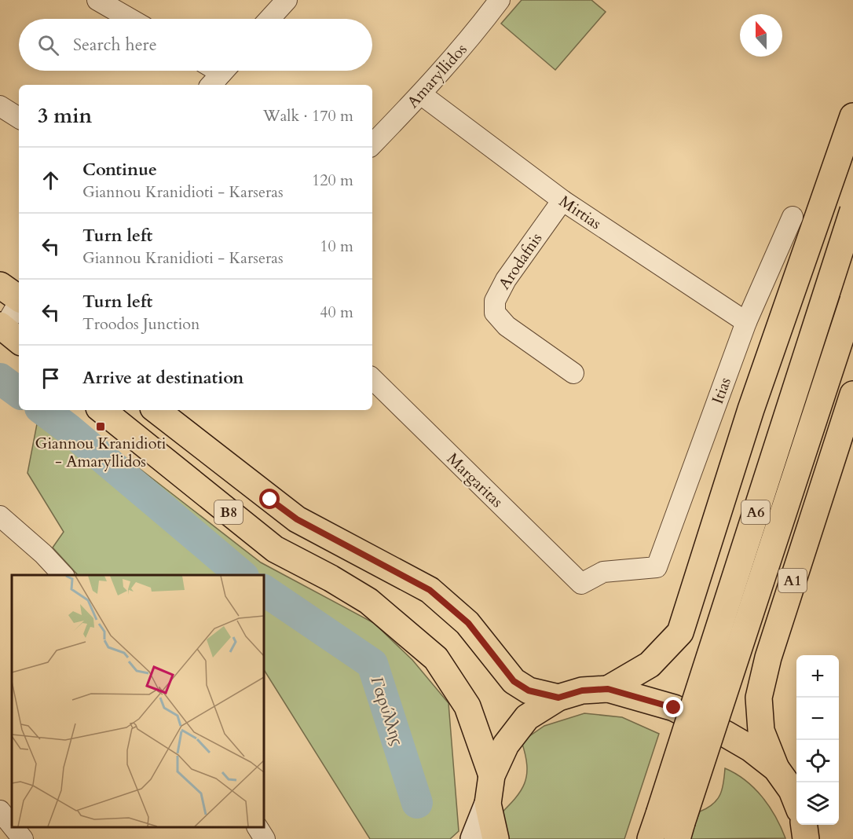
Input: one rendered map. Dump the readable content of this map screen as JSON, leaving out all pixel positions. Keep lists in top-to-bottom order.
{
  "streets": {
    "main road": ["B8", "A6", "A1"],
    "street": [
      "Amaryllidos",
      "Mirtias",
      "Arodafnis",
      "Itias",
      "Margaritas"
    ]
  },
  "crossings": [
    ["Amaryllidos", "Mirtias"],
    ["Mirtias", "Arodafnis"],
    ["Mirtias", "Itias"],
    ["Itias", "Margaritas"],
    ["B8", "A1"]
  ],
  "water": ["Γαρύλλης"],
  "places": {
    "transit": ["Giannou Kranidioti - Amaryllidos"]
  },
  "north": "top",
  "page": {
    "search": "Search here",
    "heading": ["3 min", "Walk · 170 m"],
    "list": [
      ["Continue", "Giannou Kranidioti - Karseras", "120 m"],
      ["Turn left", "Giannou Kranidioti - Karseras", "10 m"],
      ["Turn left", "Troodos Junction", "40 m"],
      "Arrive at destination"
    ],
    "map_buttons": ["+", "−"]
  }
}
